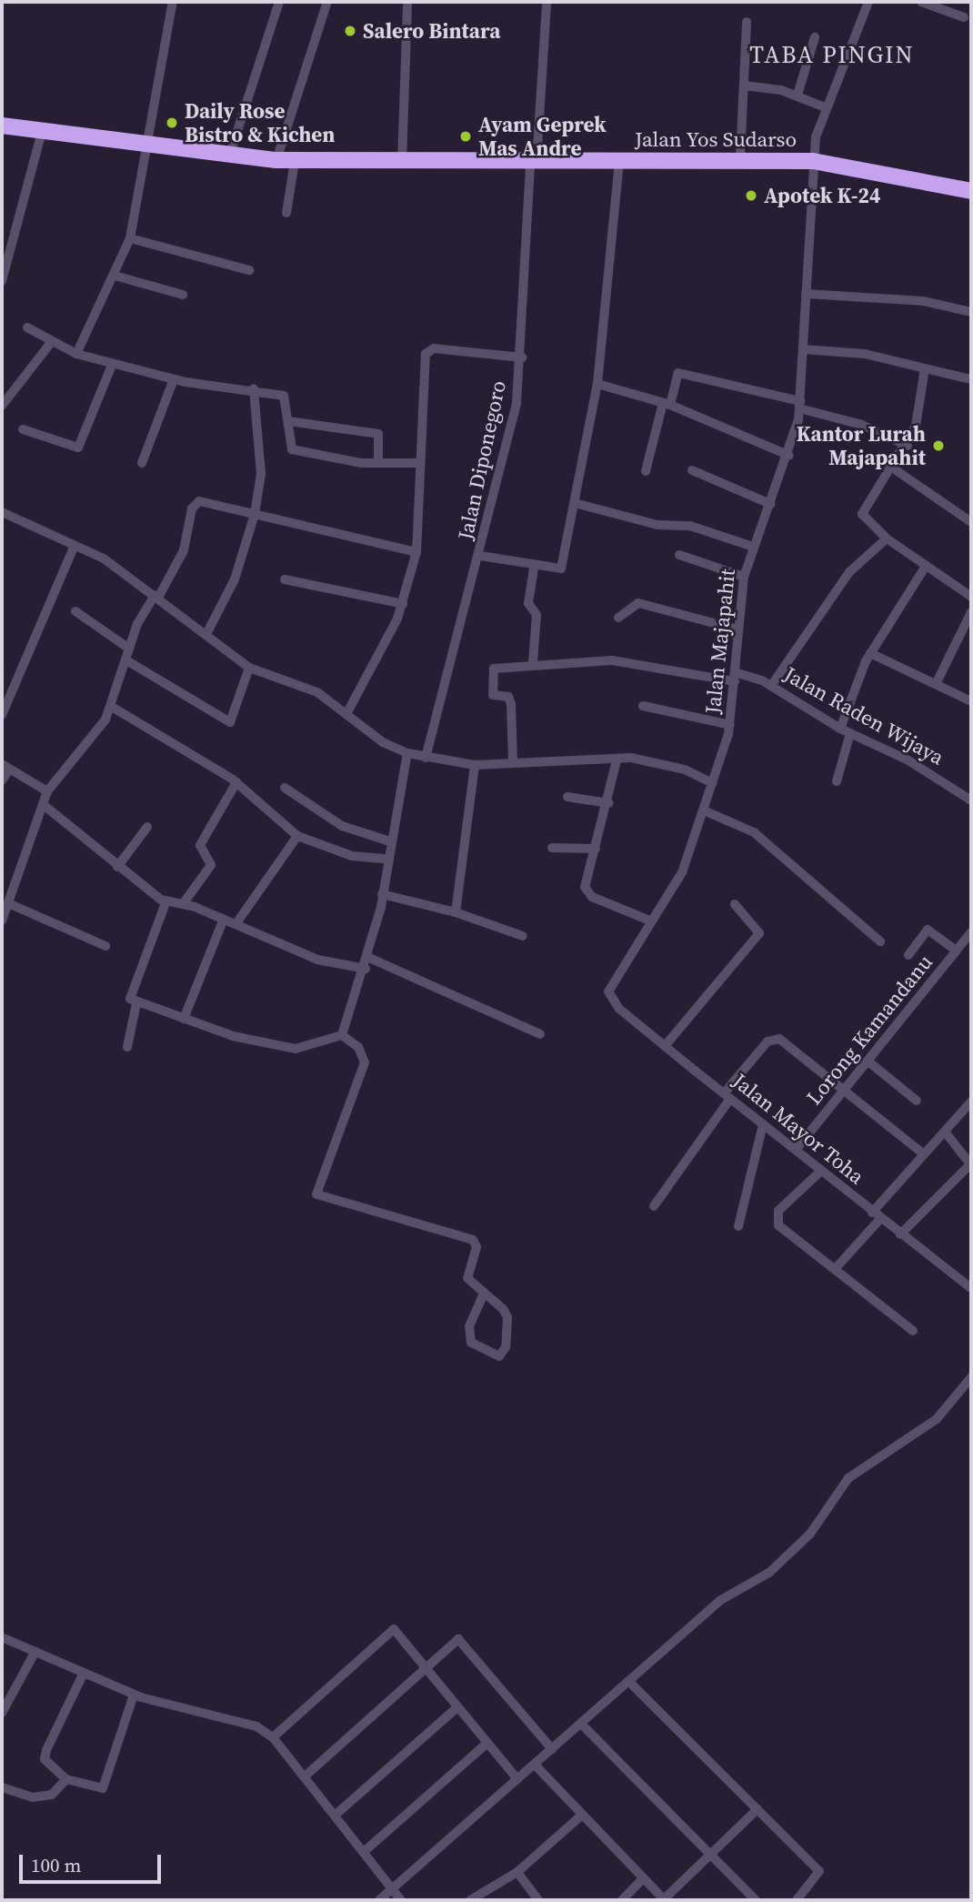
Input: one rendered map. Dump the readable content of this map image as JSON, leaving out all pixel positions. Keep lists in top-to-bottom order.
{
  "streets": {
    "highway": ["Jalan Yos Sudarso"],
    "street": [
      "Jalan Diponegoro",
      "Jalan Majapahit",
      "Jalan Raden Wijaya",
      "Lorong Kamandanu",
      "Jalan Mayor Toha"
    ]
  },
  "crossings": [
    ["Jalan Yos Sudarso", "Jalan Diponegoro"],
    ["Jalan Yos Sudarso", "Jalan Majapahit"],
    ["Jalan Majapahit", "Jalan Raden Wijaya"],
    ["Jalan Majapahit", "Jalan Mayor Toha"],
    ["Lorong Kamandanu", "Jalan Mayor Toha"]
  ],
  "districts": ["TABA PINGIN"],
  "places": [
    "Salero Bintara",
    "Daily Rose Bistro & Kichen",
    "Ayam Geprek Mas Andre",
    "Apotek K-24",
    "Kantor Lurah Majapahit"
  ],
  "scale_bar": "100 m"
}
